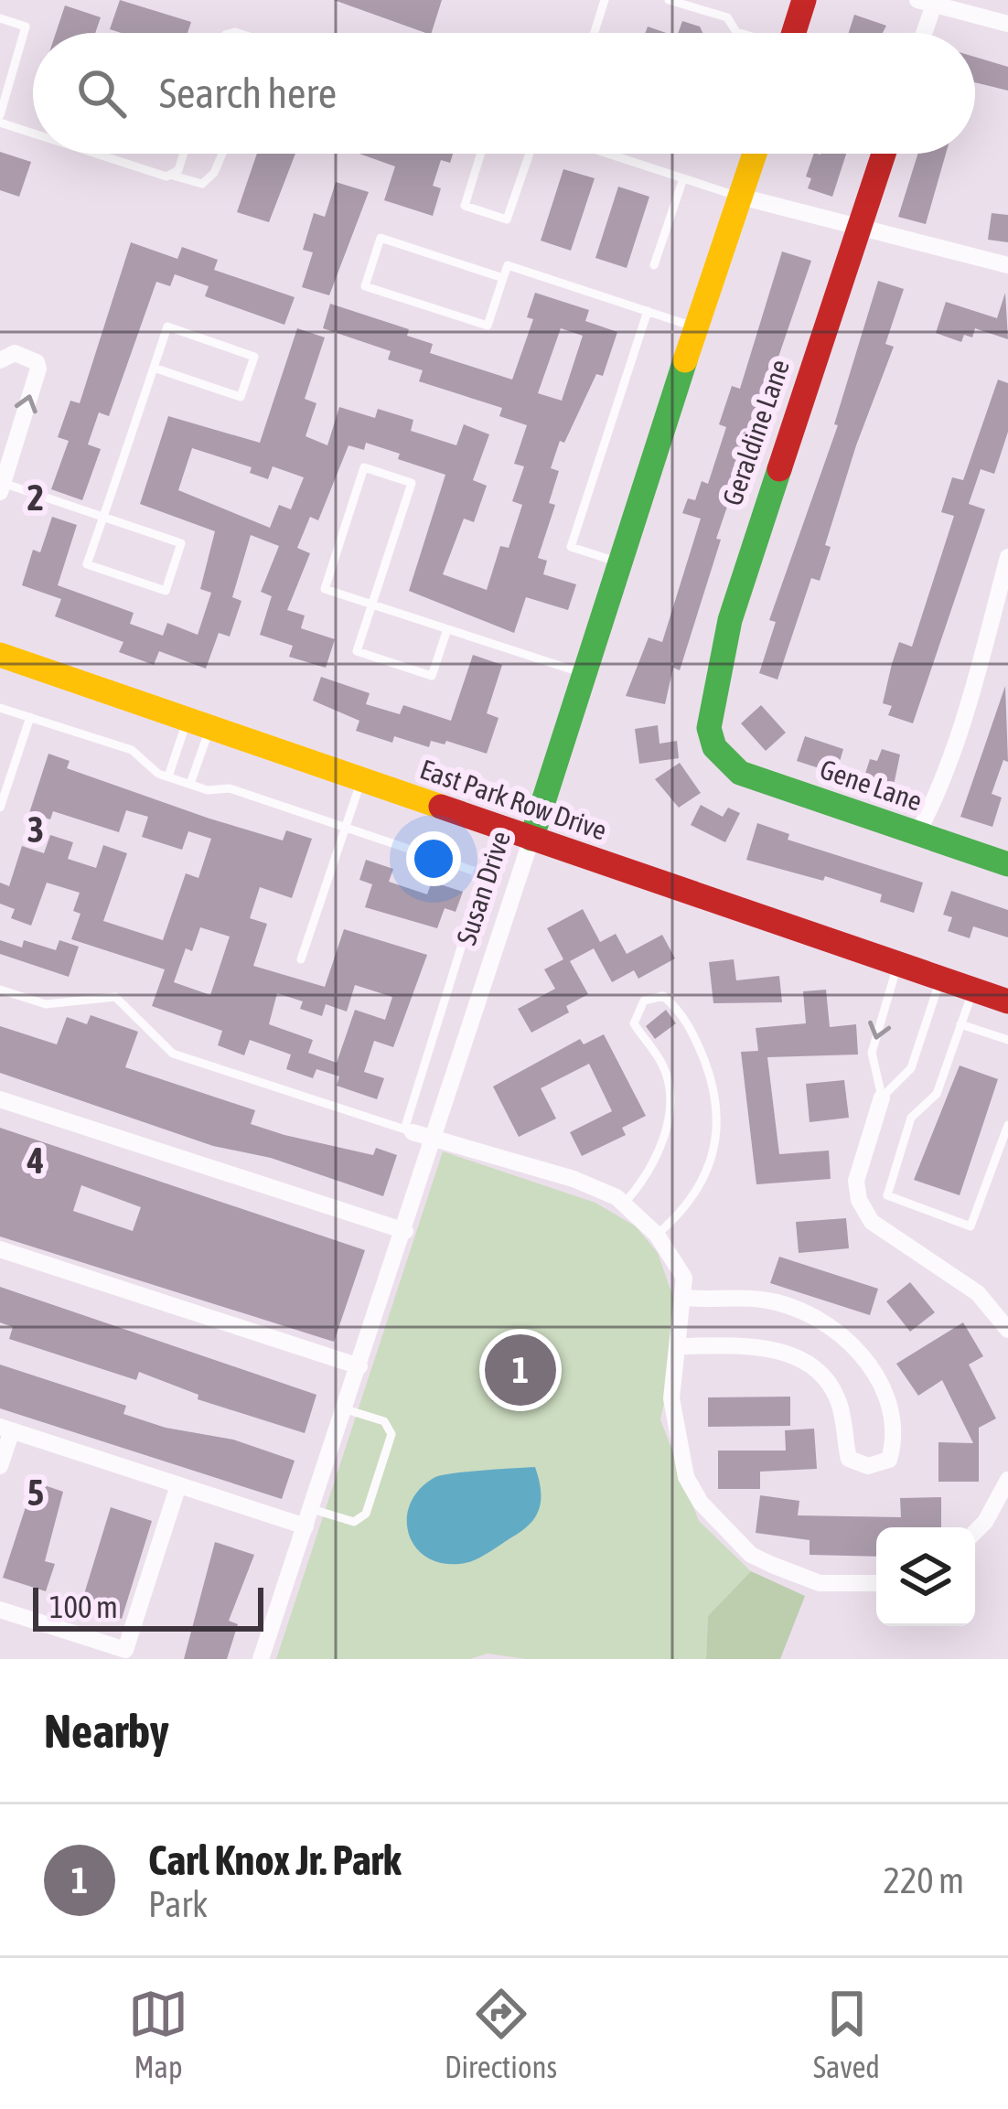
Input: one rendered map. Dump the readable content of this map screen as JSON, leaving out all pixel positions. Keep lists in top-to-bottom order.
{
  "streets": {
    "street": [
      "Geraldine Lane",
      "Gene Lane",
      "East Park Row Drive",
      "Susan Drive"
    ]
  },
  "crossings": [
    ["Geraldine Lane", "Gene Lane"],
    ["East Park Row Drive", "Susan Drive"]
  ],
  "scale_bar": "100 m",
  "page": {
    "search": "Search here",
    "pins": "1",
    "scale": "100 m",
    "heading": "Nearby",
    "list": [
      {
        "mark": "1",
        "name": "Carl Knox Jr. Park",
        "note": "Park",
        "value": "220 m"
      }
    ],
    "nav": ["Map", "Directions", "Saved"]
  },
  "grid": {
    "rows": [
      "2",
      "3",
      "4",
      "5"
    ]
  }
}
